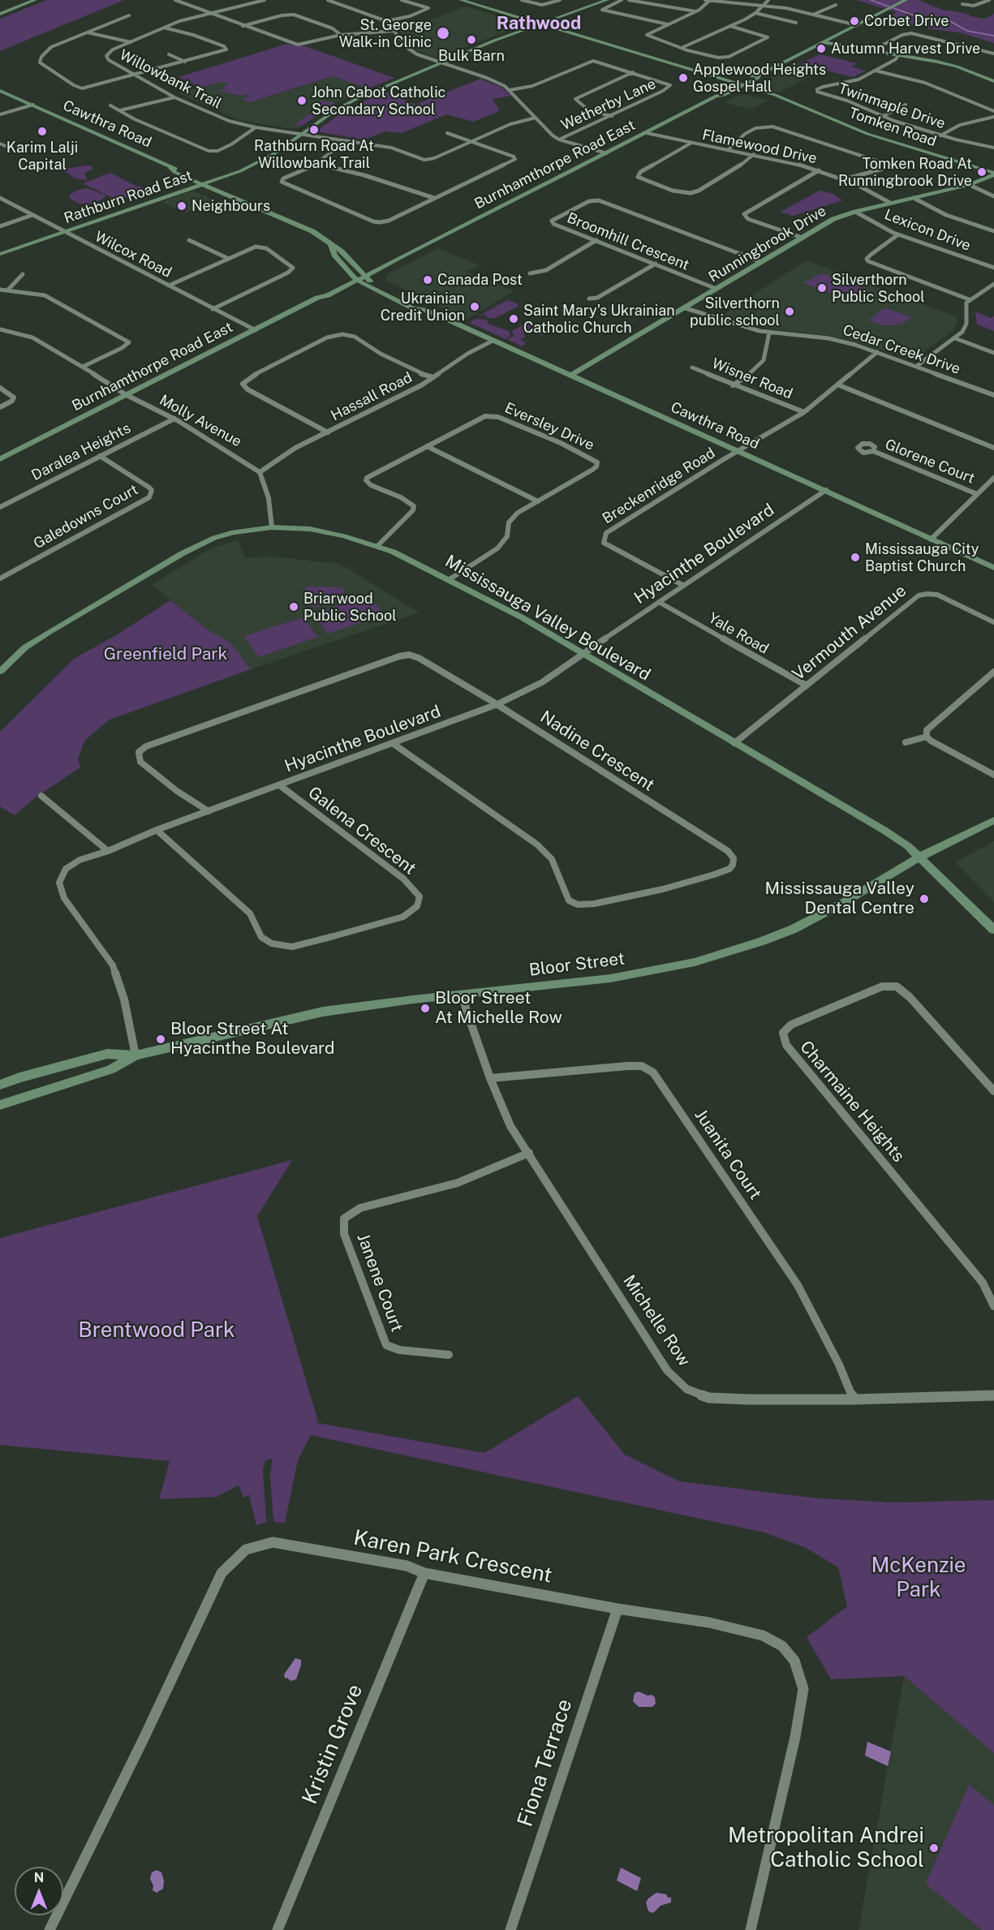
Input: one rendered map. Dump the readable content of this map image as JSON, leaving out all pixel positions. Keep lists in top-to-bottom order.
{
  "streets": {
    "street": [
      "Willowbank Trail",
      "Wetherby Lane",
      "Twinmaple Drive",
      "Cawthra Road",
      "Tomken Road",
      "Flamewood Drive",
      "Burnhamthorpe Road East",
      "Rathburn Road East",
      "Lexicon Drive",
      "Broomhill Crescent",
      "Runningbrook Drive",
      "Wilcox Road",
      "Cedar Creek Drive",
      "Wisner Road",
      "Hassall Road",
      "Molly Avenue",
      "Eversley Drive",
      "Daralea Heights",
      "Glorene Court",
      "Breckenridge Road",
      "Galedowns Court",
      "Hyacinthe Boulevard",
      "Mississauga Valley Boulevard",
      "Vermouth Avenue",
      "Yale Road",
      "Nadine Crescent",
      "Galena Crescent",
      "Bloor Street",
      "Charmaine Heights",
      "Juanita Court",
      "Janene Court",
      "Michelle Row",
      "Karen Park Crescent",
      "Kristin Grove",
      "Fiona Terrace"
    ]
  },
  "crossings": [
    ["Willowbank Trail", "Rathburn Road East"],
    ["Cawthra Road", "Burnhamthorpe Road East"],
    ["Cawthra Road", "Rathburn Road East"],
    ["Cawthra Road", "Runningbrook Drive"],
    ["Cawthra Road", "Hassall Road"],
    ["Cawthra Road", "Breckenridge Road"],
    ["Cawthra Road", "Hyacinthe Boulevard"],
    ["Tomken Road", "Burnhamthorpe Road East"],
    ["Tomken Road", "Rathburn Road East"],
    ["Tomken Road", "Runningbrook Drive"],
    ["Flamewood Drive", "Burnhamthorpe Road East"],
    ["Flamewood Drive", "Runningbrook Drive"],
    ["Burnhamthorpe Road East", "Wilcox Road"],
    ["Burnhamthorpe Road East", "Molly Avenue"],
    ["Rathburn Road East", "Wilcox Road"],
    ["Lexicon Drive", "Runningbrook Drive"],
    ["Broomhill Crescent", "Runningbrook Drive"],
    ["Runningbrook Drive", "Cedar Creek Drive"],
    ["Cedar Creek Drive", "Breckenridge Road"],
    ["Wisner Road", "Breckenridge Road"],
    ["Hassall Road", "Molly Avenue"],
    ["Molly Avenue", "Daralea Heights"],
    ["Eversley Drive", "Mississauga Valley Boulevard"],
    ["Daralea Heights", "Galedowns Court"],
    ["Breckenridge Road", "Hyacinthe Boulevard"],
    ["Hyacinthe Boulevard", "Mississauga Valley Boulevard"],
    ["Hyacinthe Boulevard", "Yale Road"],
    ["Hyacinthe Boulevard", "Nadine Crescent"],
    ["Hyacinthe Boulevard", "Galena Crescent"],
    ["Hyacinthe Boulevard", "Bloor Street"],
    ["Mississauga Valley Boulevard", "Vermouth Avenue"],
    ["Mississauga Valley Boulevard", "Bloor Street"],
    ["Vermouth Avenue", "Yale Road"],
    ["Bloor Street", "Michelle Row"],
    ["Juanita Court", "Michelle Row"],
    ["Janene Court", "Michelle Row"],
    ["Karen Park Crescent", "Kristin Grove"],
    ["Karen Park Crescent", "Fiona Terrace"]
  ],
  "districts": ["Rathwood"],
  "parks": ["Greenfield Park", "Brentwood Park", "McKenzie Park"],
  "places": [
    "Corbet Drive",
    "St. George Walk-in Clinic",
    "Bulk Barn",
    "Autumn Harvest Drive",
    "Applewood Heights Gospel Hall",
    "John Cabot Catholic Secondary School",
    "Rathburn Road At Willowbank Trail",
    "Karim Lalji Capital",
    "Tomken Road At Runningbrook Drive",
    "Neighbours",
    "Canada Post",
    "Silverthorn Public School",
    "Ukrainian Credit Union",
    "Silverthorn public school",
    "Saint Mary's Ukrainian Catholic Church",
    "Mississauga City Baptist Church",
    "Briarwood Public School",
    "Mississauga Valley Dental Centre",
    "Bloor Street At Michelle Row",
    "Bloor Street At Hyacinthe Boulevard",
    "Metropolitan Andrei Catholic School"
  ],
  "north": "top"
}
